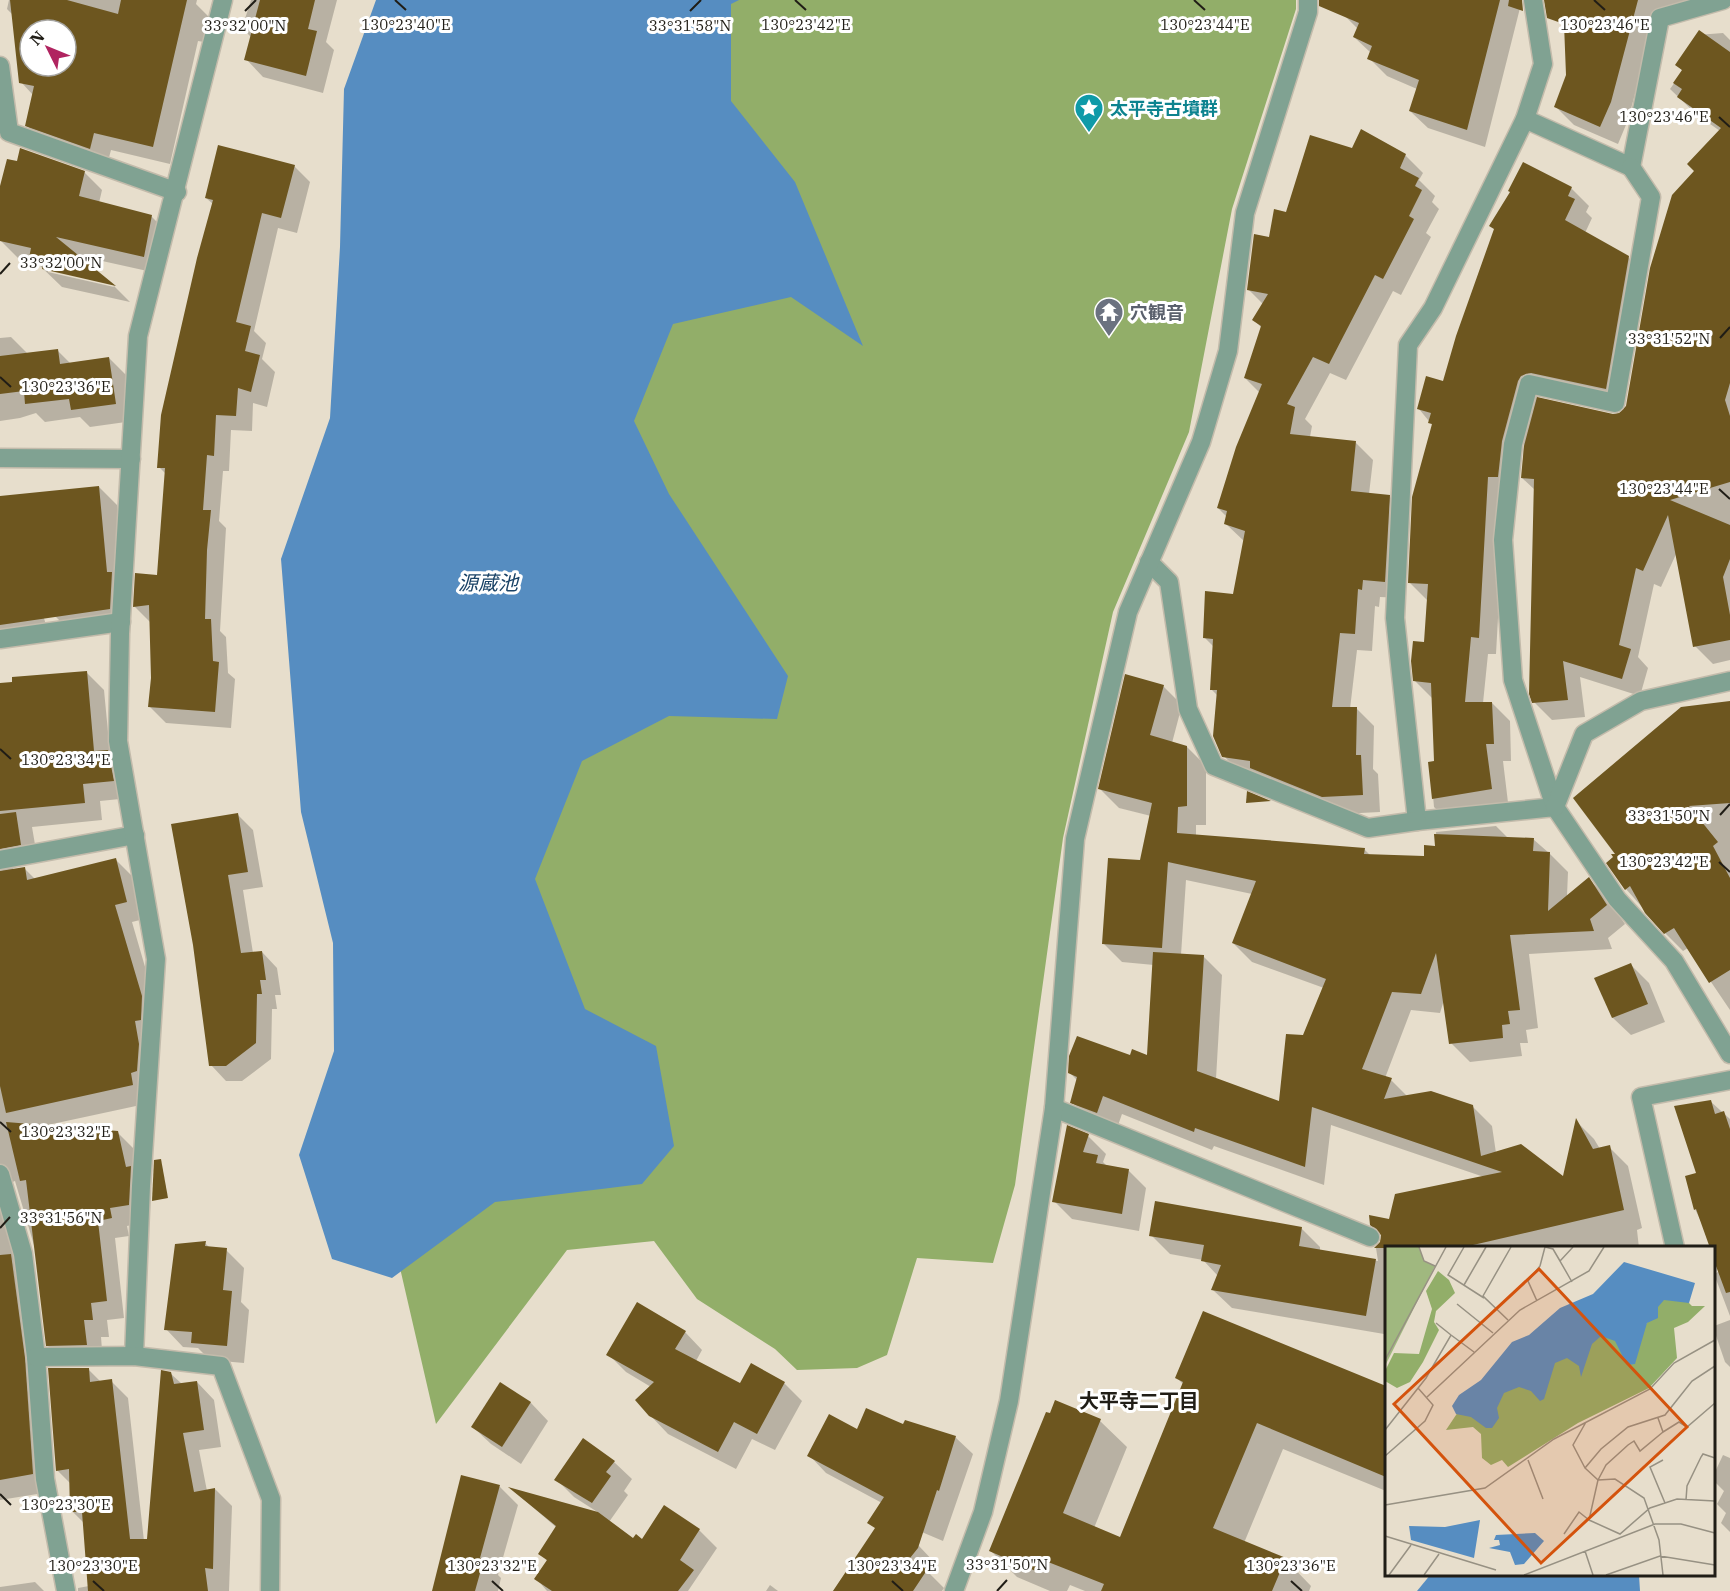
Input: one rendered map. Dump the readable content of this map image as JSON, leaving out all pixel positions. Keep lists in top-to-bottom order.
{
  "districts": ["大平寺二丁目"],
  "water": ["源蔵池"],
  "places": {
    "place": ["太平寺古墳群"],
    "temple": ["穴観音"]
  },
  "north": "top left",
  "coordinates": [
    "130°23'46\"E",
    "130°23'40\"E",
    "130°23'42\"E",
    "130°23'44\"E",
    "33°32'00\"N",
    "33°31'58\"N",
    "33°31'52\"N",
    "130°23'36\"E",
    "130°23'34\"E",
    "33°31'50\"N",
    "130°23'32\"E",
    "33°31'56\"N",
    "130°23'30\"E"
  ]
}
